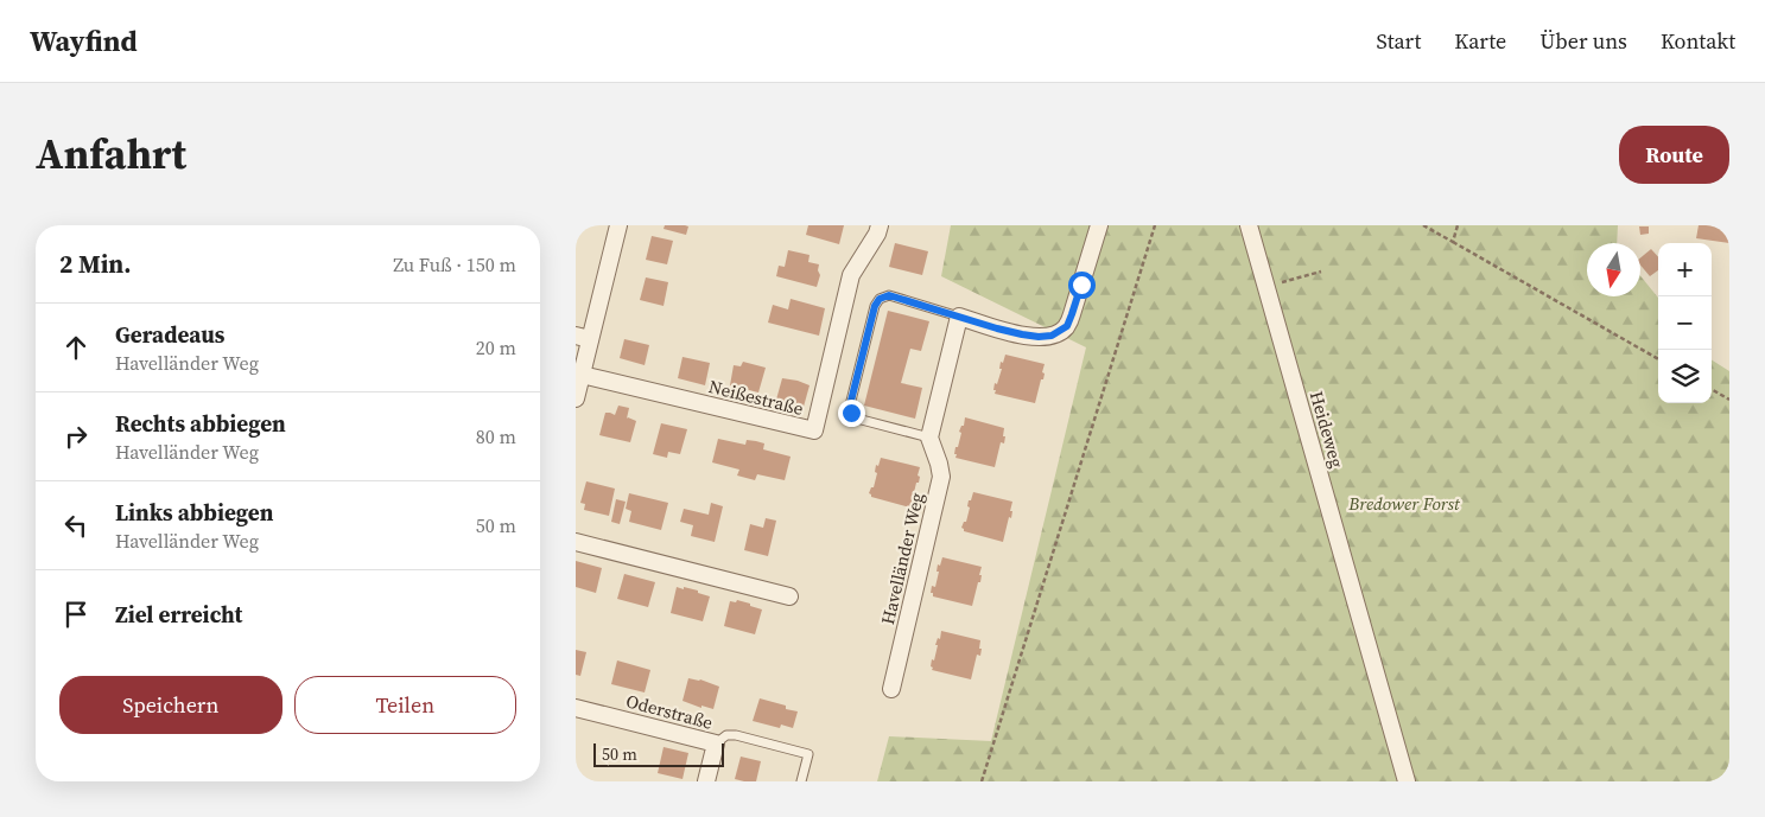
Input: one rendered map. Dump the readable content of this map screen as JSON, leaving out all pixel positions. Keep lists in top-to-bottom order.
{
  "streets": {
    "street": [
      "Neißestraße",
      "Heideweg",
      "Havelländer Weg",
      "Oderstraße"
    ]
  },
  "parks": ["Bredower Forst"],
  "scale_bar": "50 m",
  "north": "bottom",
  "page": {
    "header": "Wayfind",
    "nav": [
      "Start",
      "Karte",
      "Über uns",
      "Kontakt"
    ],
    "title": "Anfahrt",
    "buttons": [
      "Route",
      ["Speichern", "Teilen"]
    ],
    "heading": ["2 Min.", "Zu Fuß · 150 m"],
    "map_buttons": ["+", "−"],
    "list": [
      ["Geradeaus", "Havelländer Weg", "20 m"],
      ["Rechts abbiegen", "Havelländer Weg", "80 m"],
      ["Links abbiegen", "Havelländer Weg", "50 m"],
      "Ziel erreicht"
    ],
    "scale": "50 m"
  }
}
